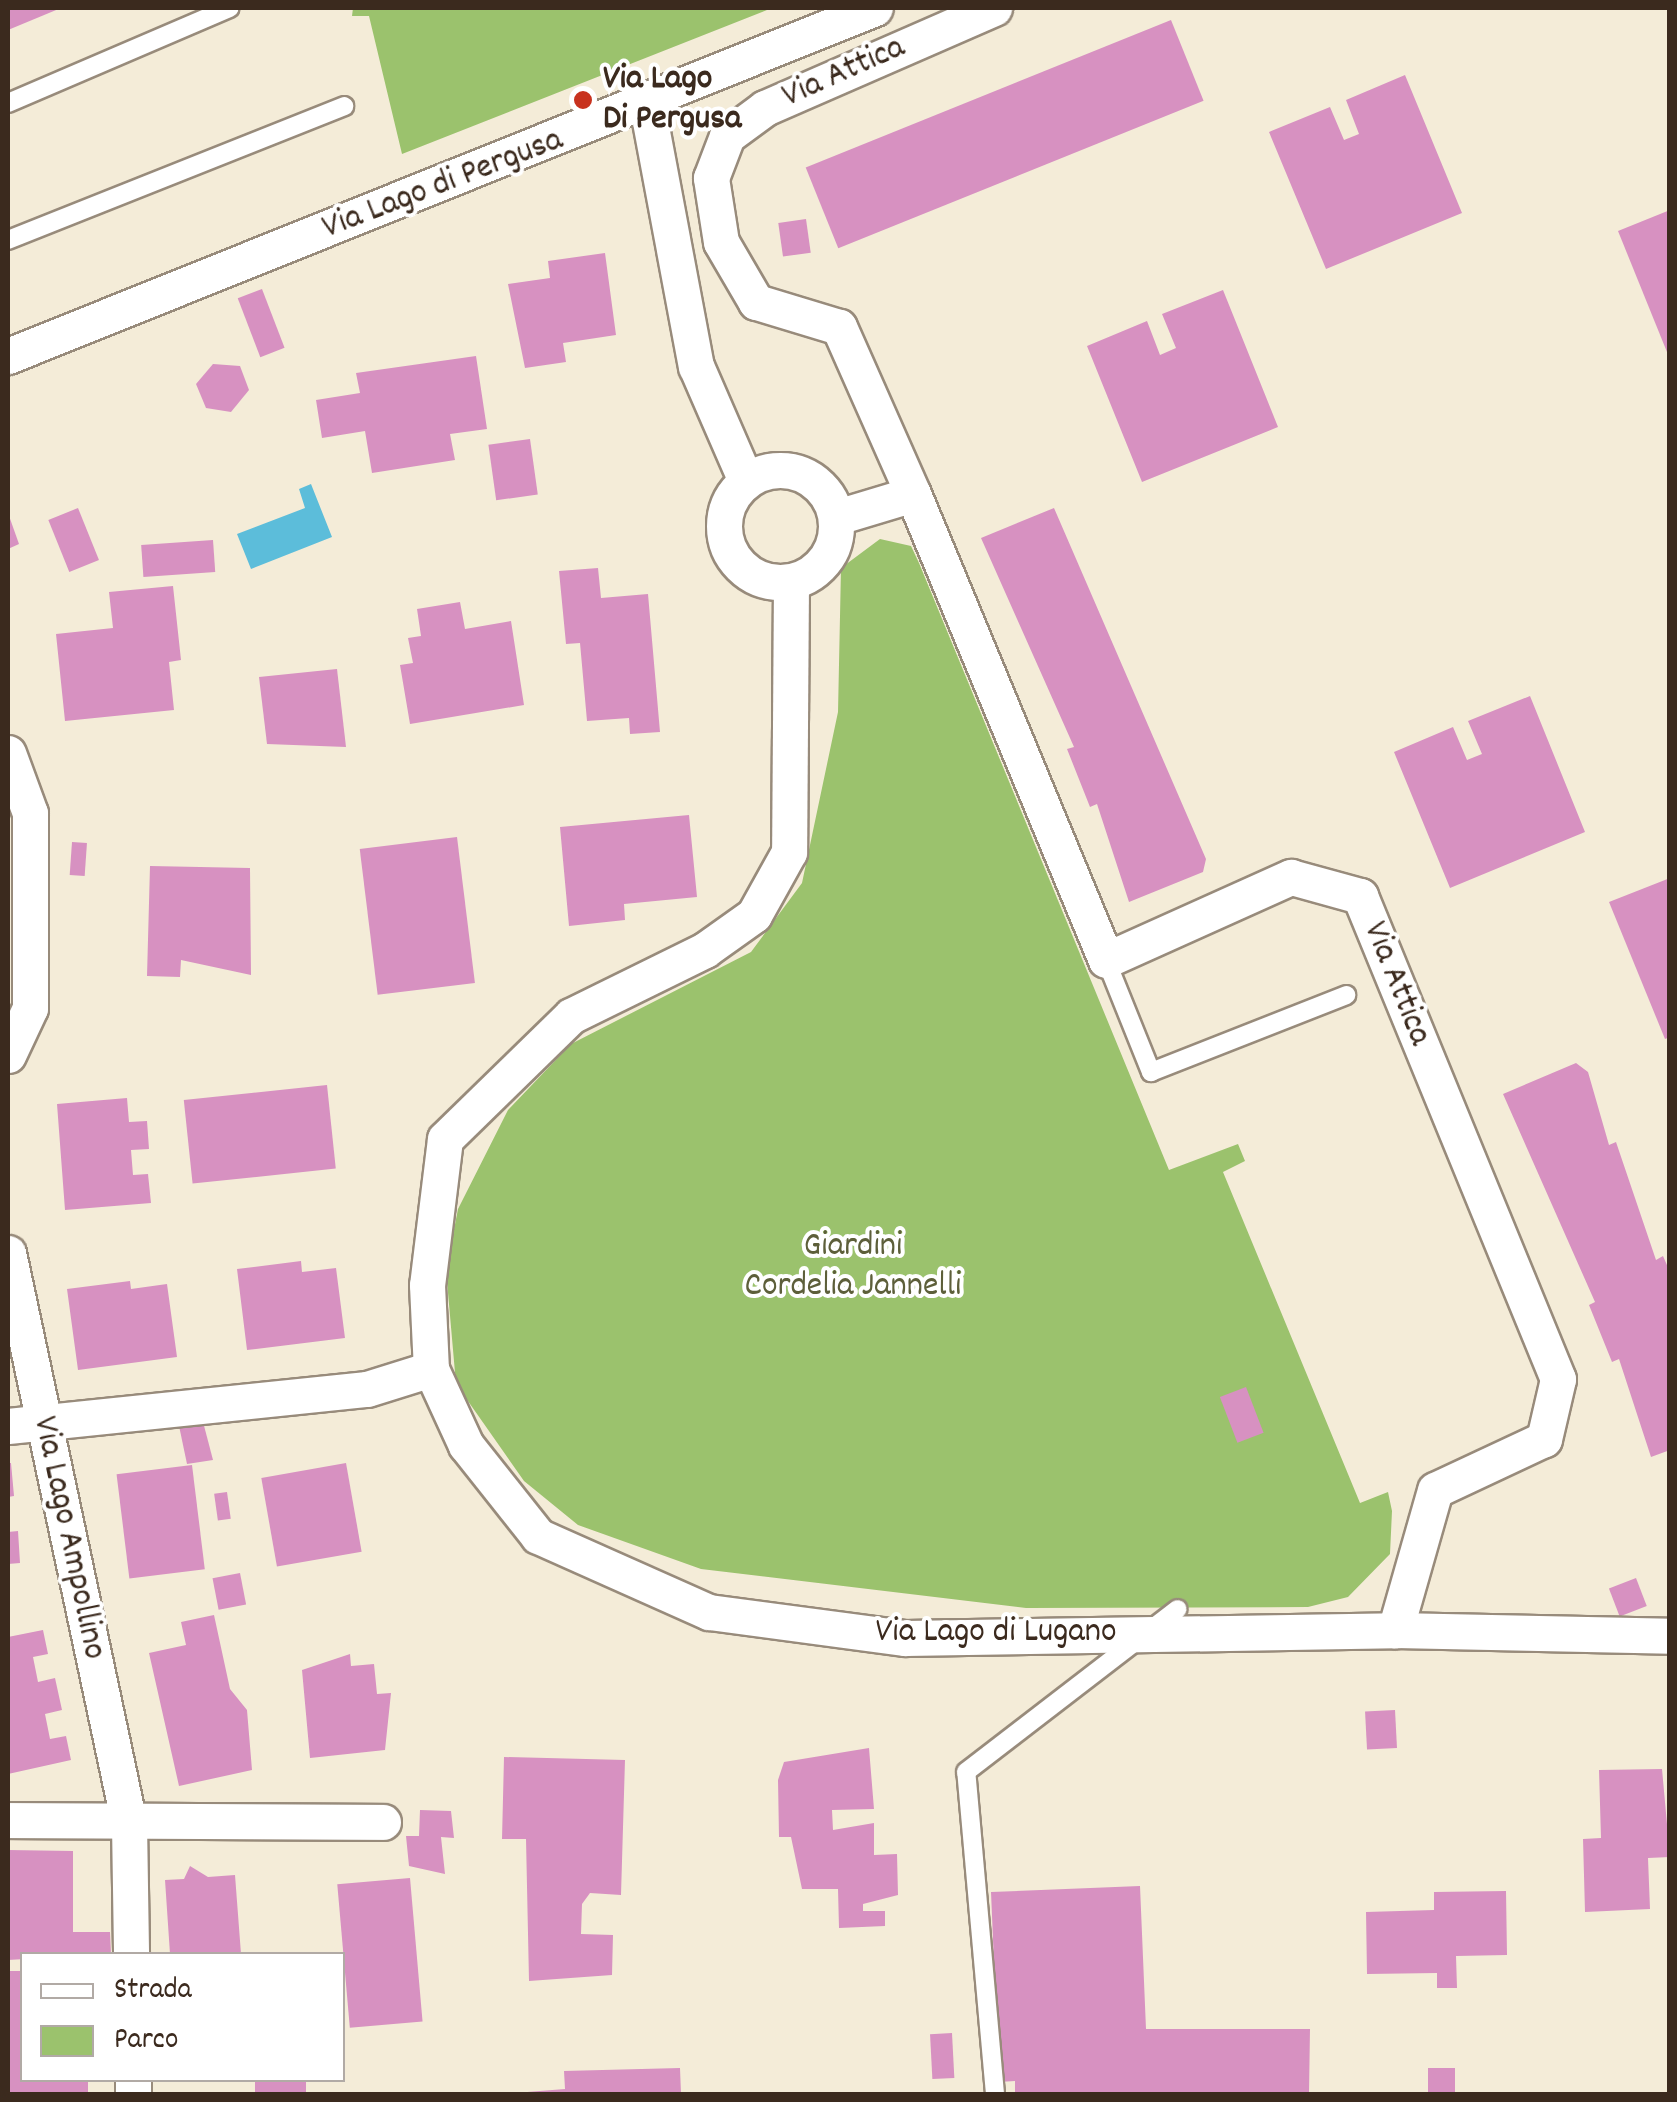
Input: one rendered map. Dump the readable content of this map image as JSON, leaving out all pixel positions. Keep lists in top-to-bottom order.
{
  "streets": {
    "street": [
      "Via Attica",
      "Via Lago di Pergusa",
      "Via Lago Ampollino",
      "Via Lago di Lugano"
    ]
  },
  "crossings": [
    ["Via Attica", "Via Lago di Lugano"]
  ],
  "parks": ["Giardini Cordelia Jannelli"],
  "places": ["Via Lago Di Pergusa"],
  "legend": ["Strada", "Parco"]
}
